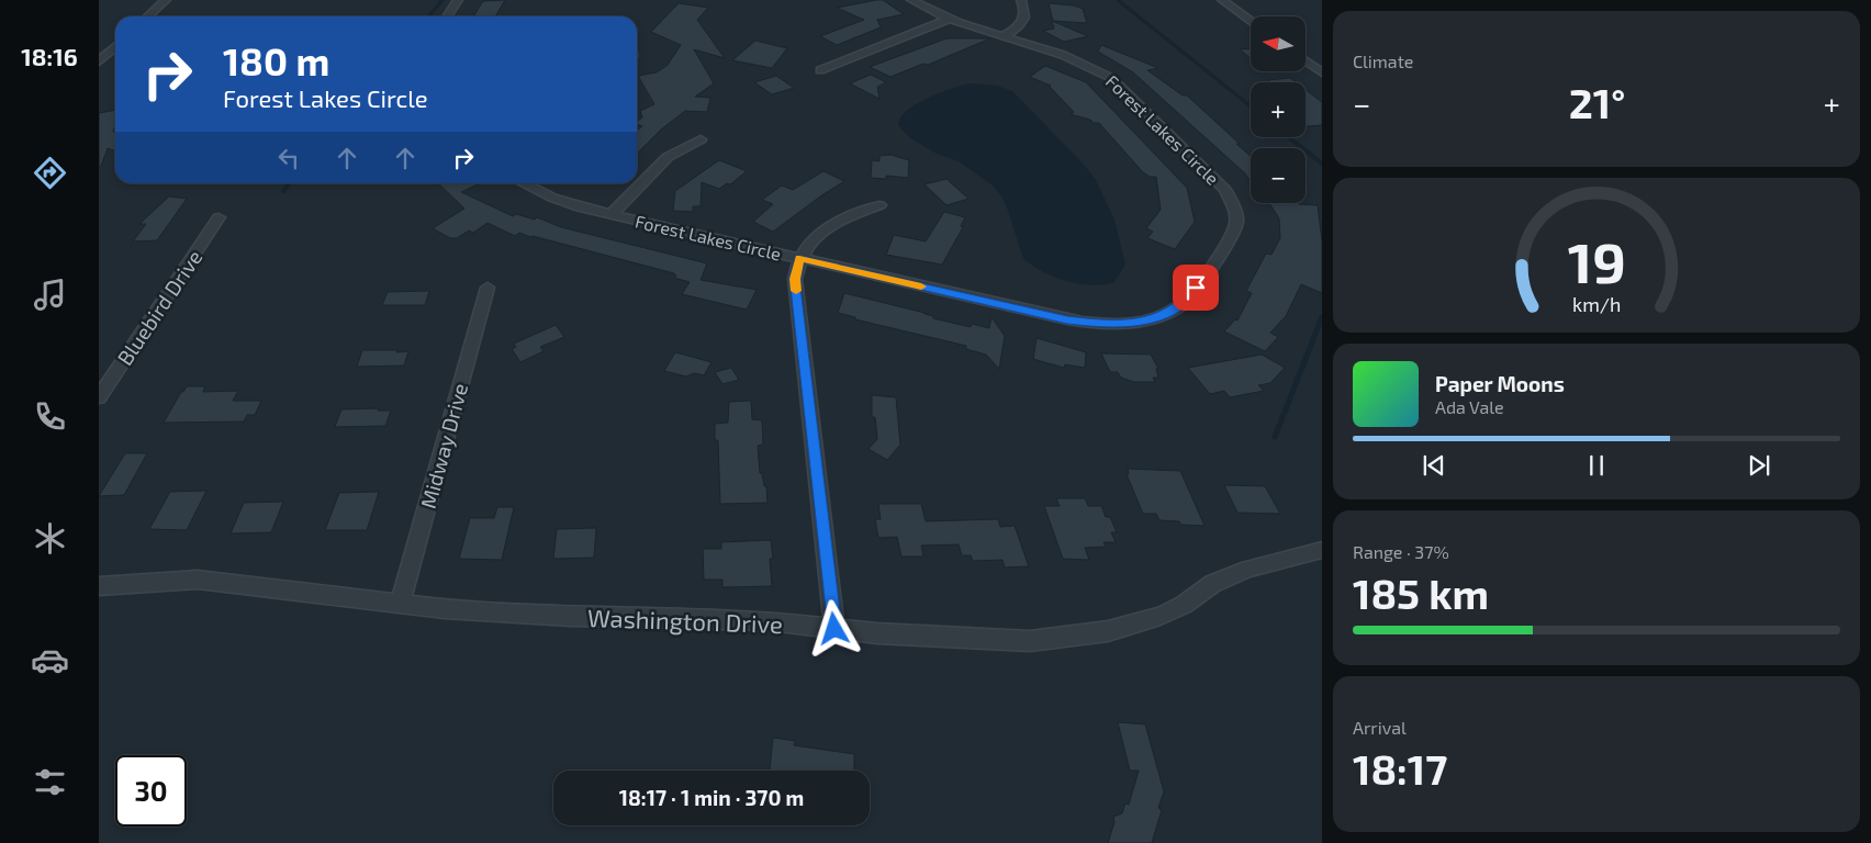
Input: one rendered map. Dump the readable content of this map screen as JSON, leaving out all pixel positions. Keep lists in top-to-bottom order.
{
  "streets": {
    "street": [
      "Forest Lakes Circle",
      "Bluebird Drive",
      "Midway Drive",
      "Washington Drive"
    ]
  },
  "crossings": [
    ["Midway Drive", "Washington Drive"]
  ],
  "north": "left",
  "page": {
    "tabs": "18:16",
    "tile": [
      "Climate",
      ["Range · 37%", "185 km"],
      ["Arrival", "18:17"]
    ],
    "map_buttons": ["+", "−"],
    "turn": ["180 m", "Forest Lakes Circle"],
    "heat": ["−", "21°", "+"],
    "song": ["Paper Moons", "Ada Vale"],
    "limit": "30",
    "trip": "18:17 · 1 min · 370 m",
    "gauge": ["19", "km/h"]
  }
}
